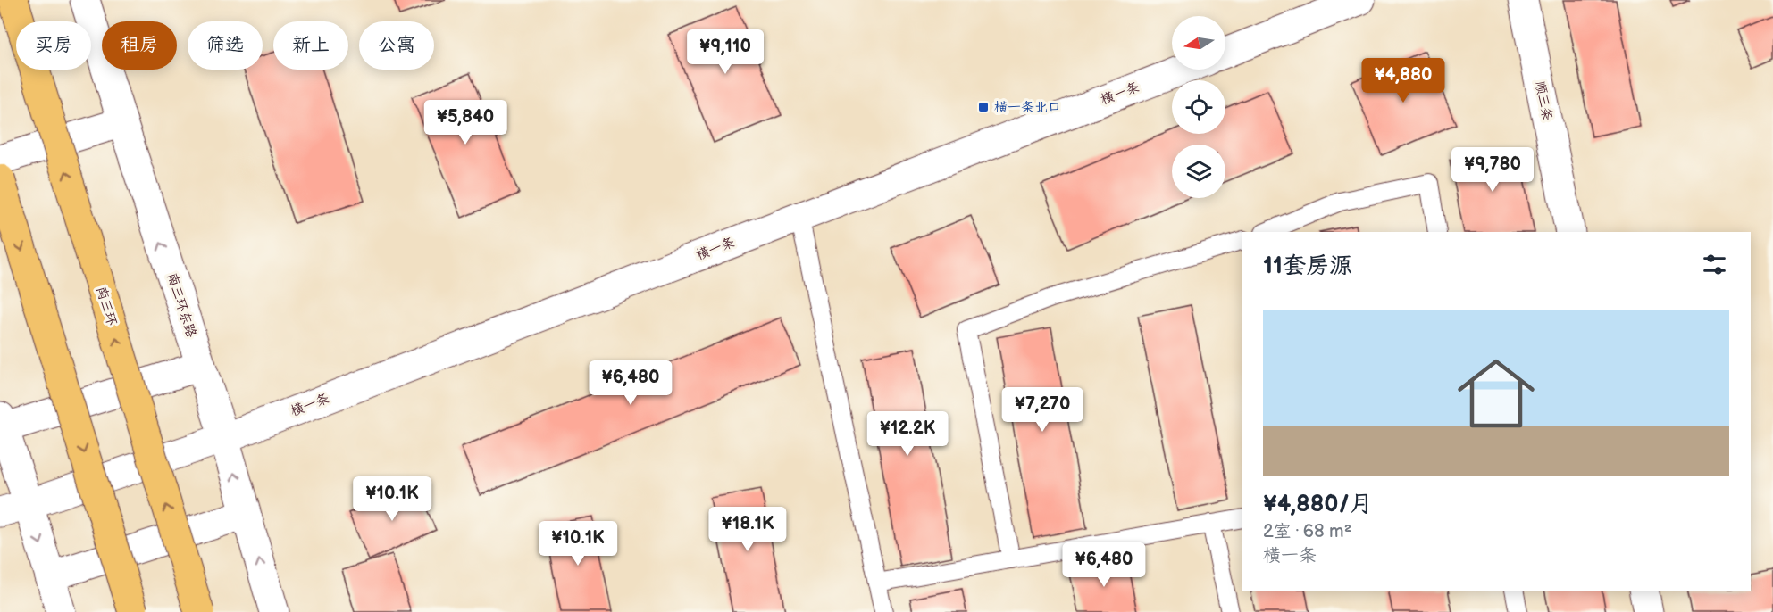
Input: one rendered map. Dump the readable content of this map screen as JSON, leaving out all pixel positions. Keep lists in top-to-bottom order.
{
  "streets": {
    "highway": ["南三环"],
    "street": ["横一条", "顺三条", "南三环东路"]
  },
  "crossings": [
    ["横一条", "南三环东路"]
  ],
  "one_way": ["南三环东路"],
  "places": {
    "transit": ["横一条北口"]
  },
  "north": "left",
  "page": {
    "chip": [
      "买房",
      "租房",
      "筛选",
      "新上",
      "公寓"
    ],
    "price": [
      "¥9,110",
      "¥4,880",
      "¥5,840",
      "¥9,780",
      "¥6,480",
      "¥7,270",
      "¥12.2K",
      "¥10.1K",
      "¥18.1K",
      "¥10.1K",
      "¥6,480"
    ],
    "heading": "11套房源",
    "list": [
      {
        "name": "¥4,880/月",
        "note": "2室 · 68 m² · 横一条"
      }
    ]
  }
}
